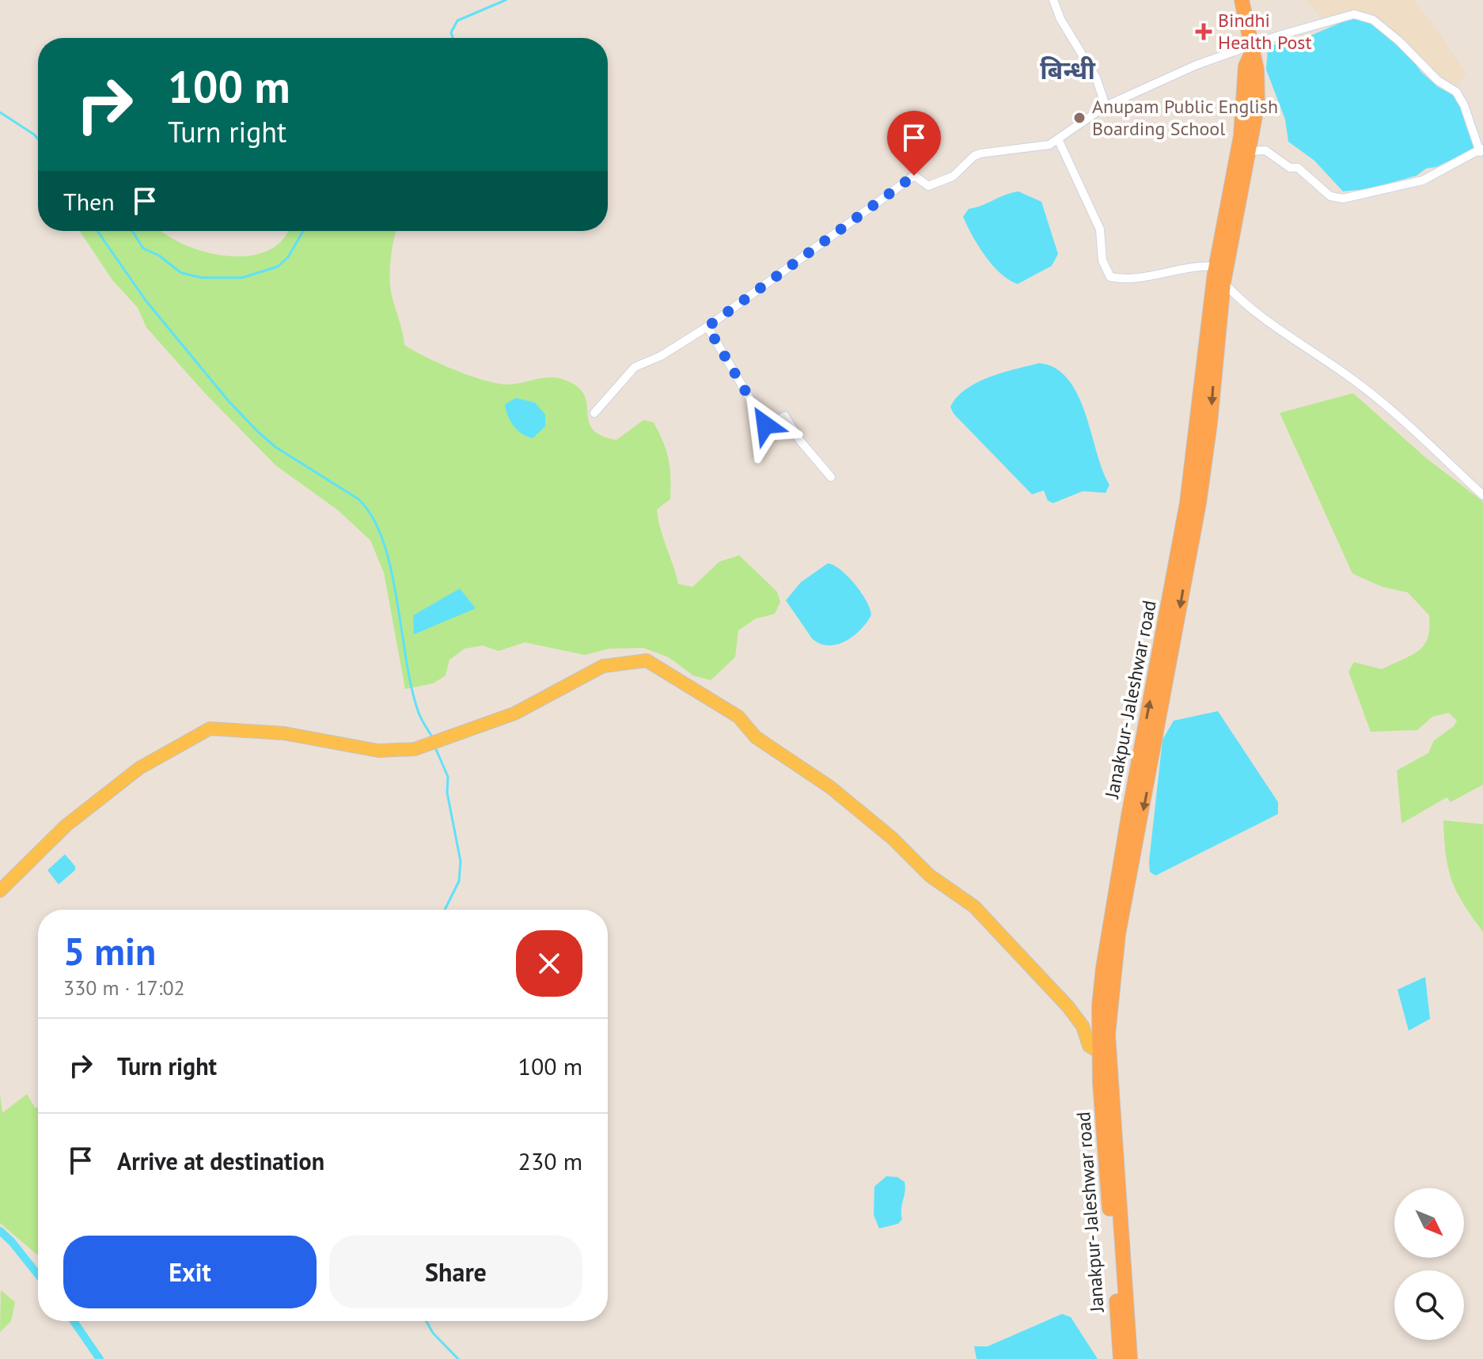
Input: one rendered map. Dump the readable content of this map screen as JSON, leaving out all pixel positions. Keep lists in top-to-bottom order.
{
  "streets": {
    "highway": ["Janakpur- Jaleshwar road"]
  },
  "districts": ["बिन्धी"],
  "places": {
    "health": ["Bindhi Health Post"],
    "other": ["Anupam Public English Boarding School"]
  },
  "north": "bottom right",
  "page": {
    "turn": ["100 m", "Turn right"],
    "then": "Then",
    "heading": ["5 min", "330 m · 17:02"],
    "list": [
      {
        "name": "Turn right",
        "value": "100 m"
      },
      {
        "name": "Arrive at destination",
        "value": "230 m"
      }
    ],
    "buttons": ["Exit", "Share"]
  }
}
